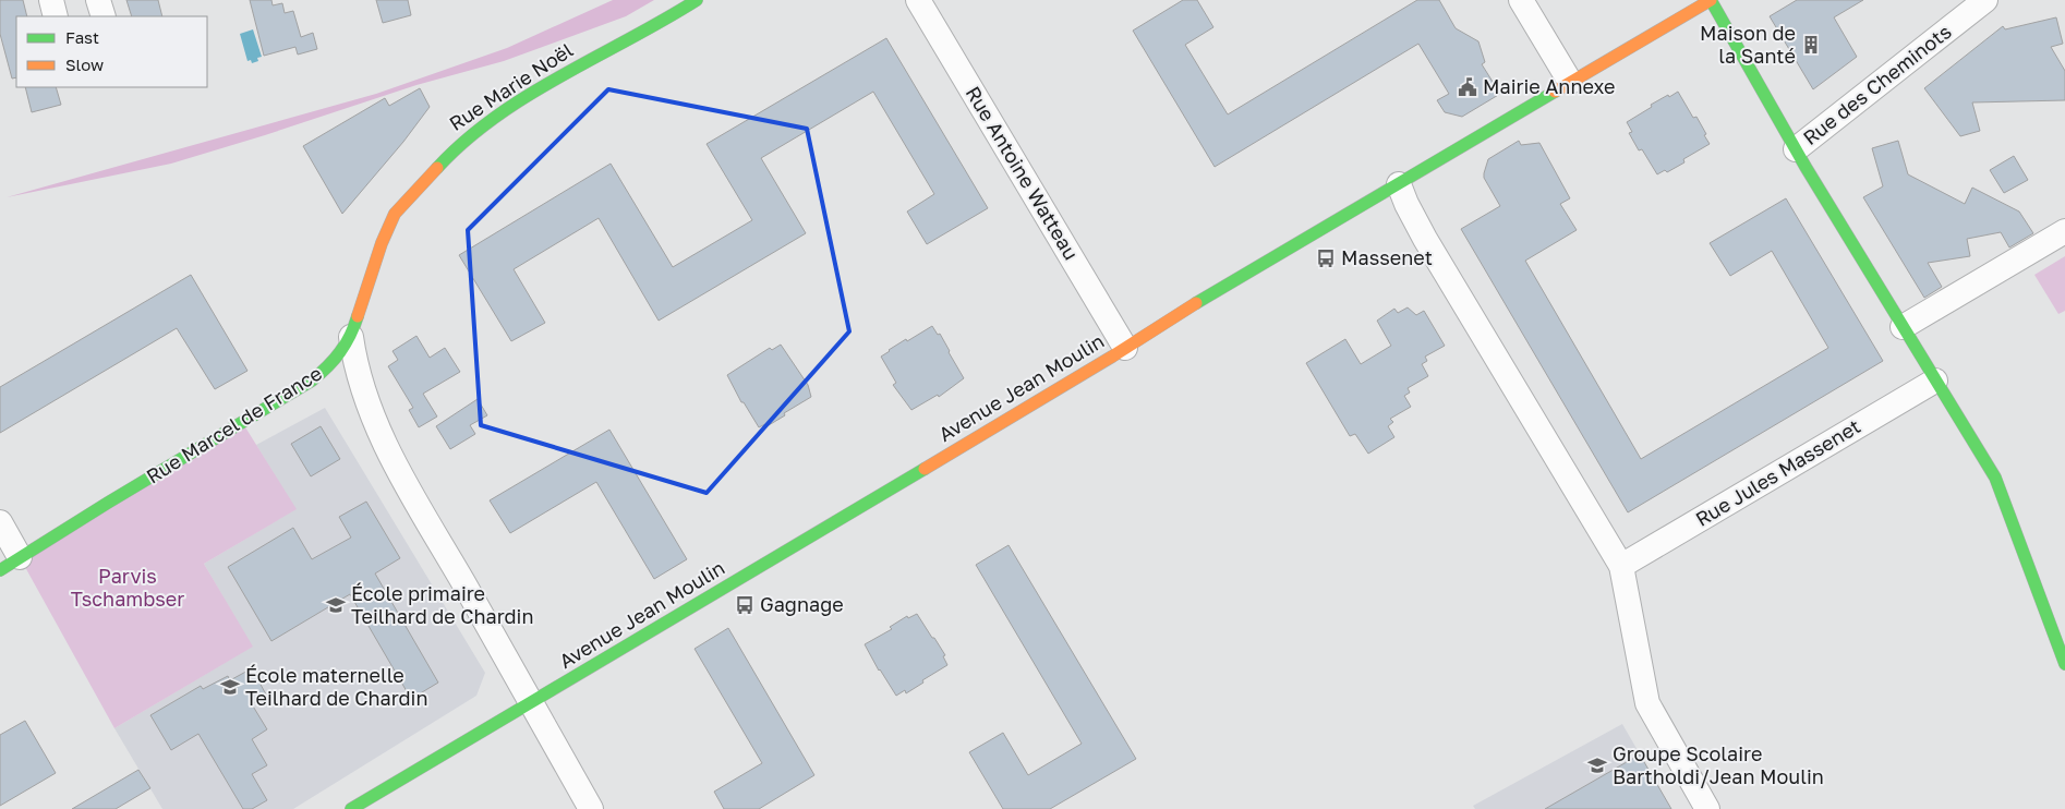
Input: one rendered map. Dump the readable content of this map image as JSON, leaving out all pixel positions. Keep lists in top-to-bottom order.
{
  "streets": {
    "street": [
      "Rue des Cheminots",
      "Rue Marie Noël",
      "Rue Antoine Watteau",
      "Avenue Jean Moulin",
      "Rue Marcel de France",
      "Rue Jules Massenet"
    ]
  },
  "crossings": [
    ["Rue Marie Noël", "Rue Marcel de France"],
    ["Rue Antoine Watteau", "Avenue Jean Moulin"]
  ],
  "parks": ["Parvis Tschambser"],
  "places": {
    "building": ["Maison de la Santé"],
    "public building": ["Mairie Annexe"],
    "bus stop": ["Massenet", "Gagnage"],
    "school or university": ["École primaire Teilhard de Chardin", "École maternelle Teilhard de Chardin", "Groupe Scolaire Bartholdi/Jean Moulin"]
  },
  "legend": ["Fast", "Slow"]
}
